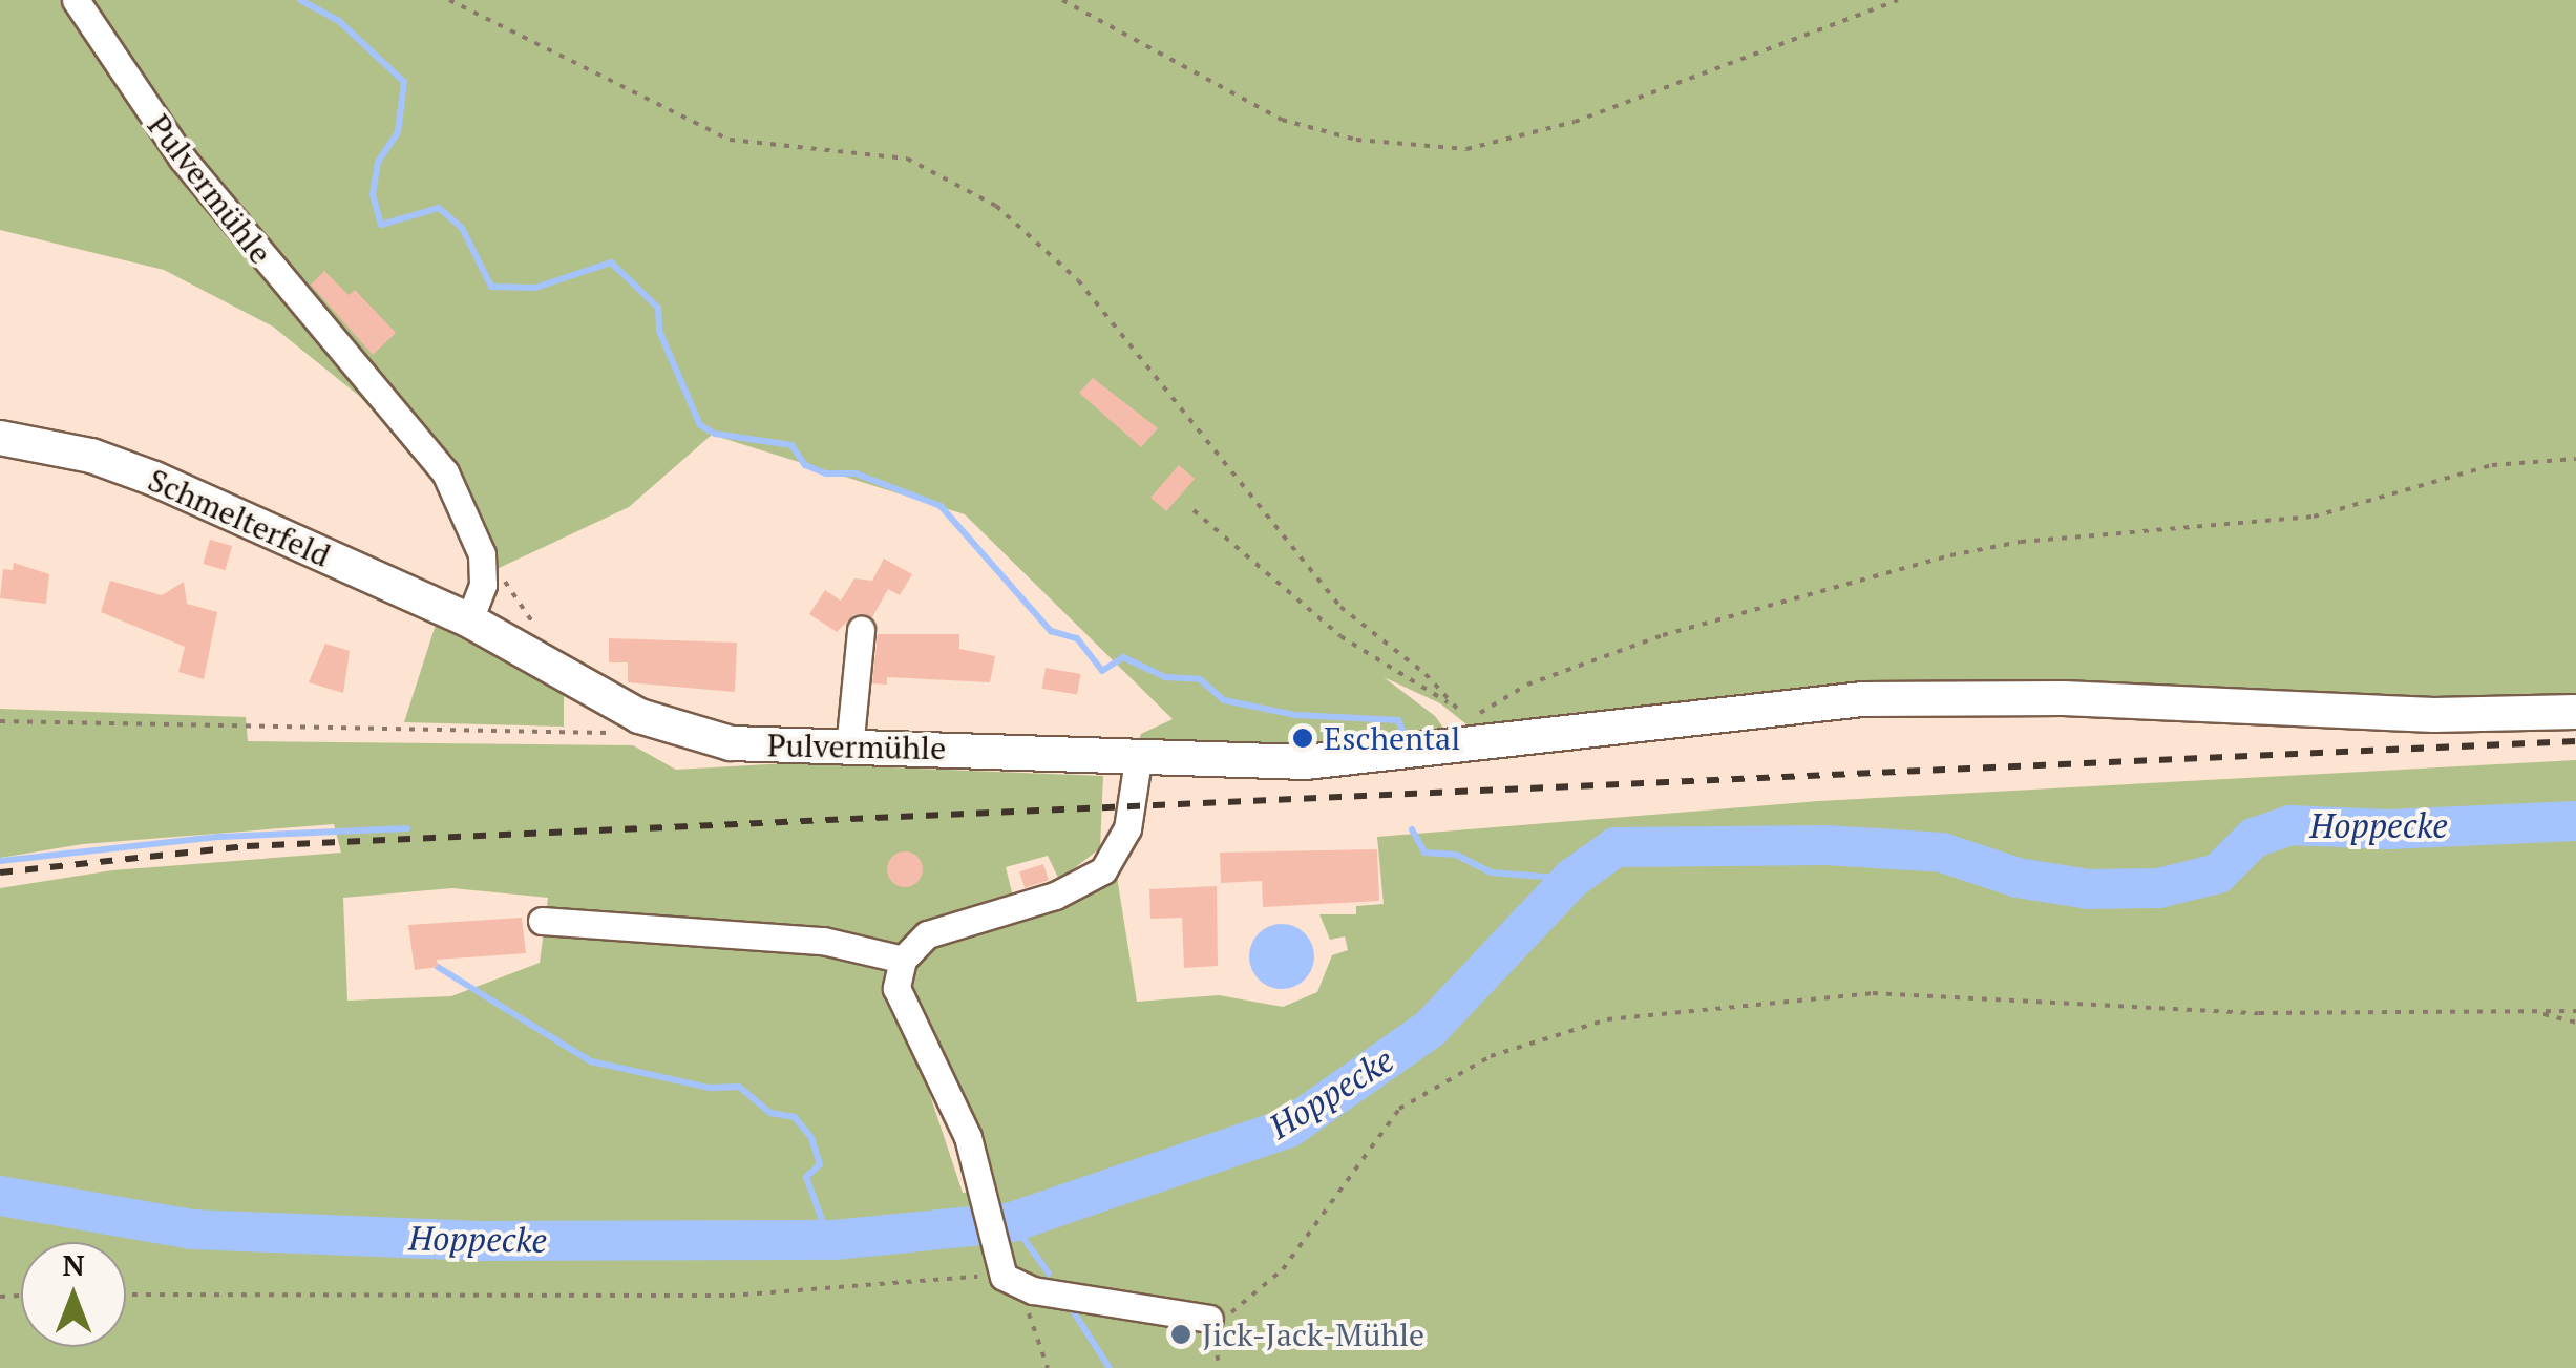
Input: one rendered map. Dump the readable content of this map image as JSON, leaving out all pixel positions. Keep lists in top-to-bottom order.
{
  "streets": {
    "main road": ["Pulvermühle", "Schmelterfeld"]
  },
  "crossings": [
    ["Pulvermühle", "Schmelterfeld"]
  ],
  "water": ["Hoppecke"],
  "places": ["Eschental", "Jick-Jack-Mühle"],
  "north": "top"
}
